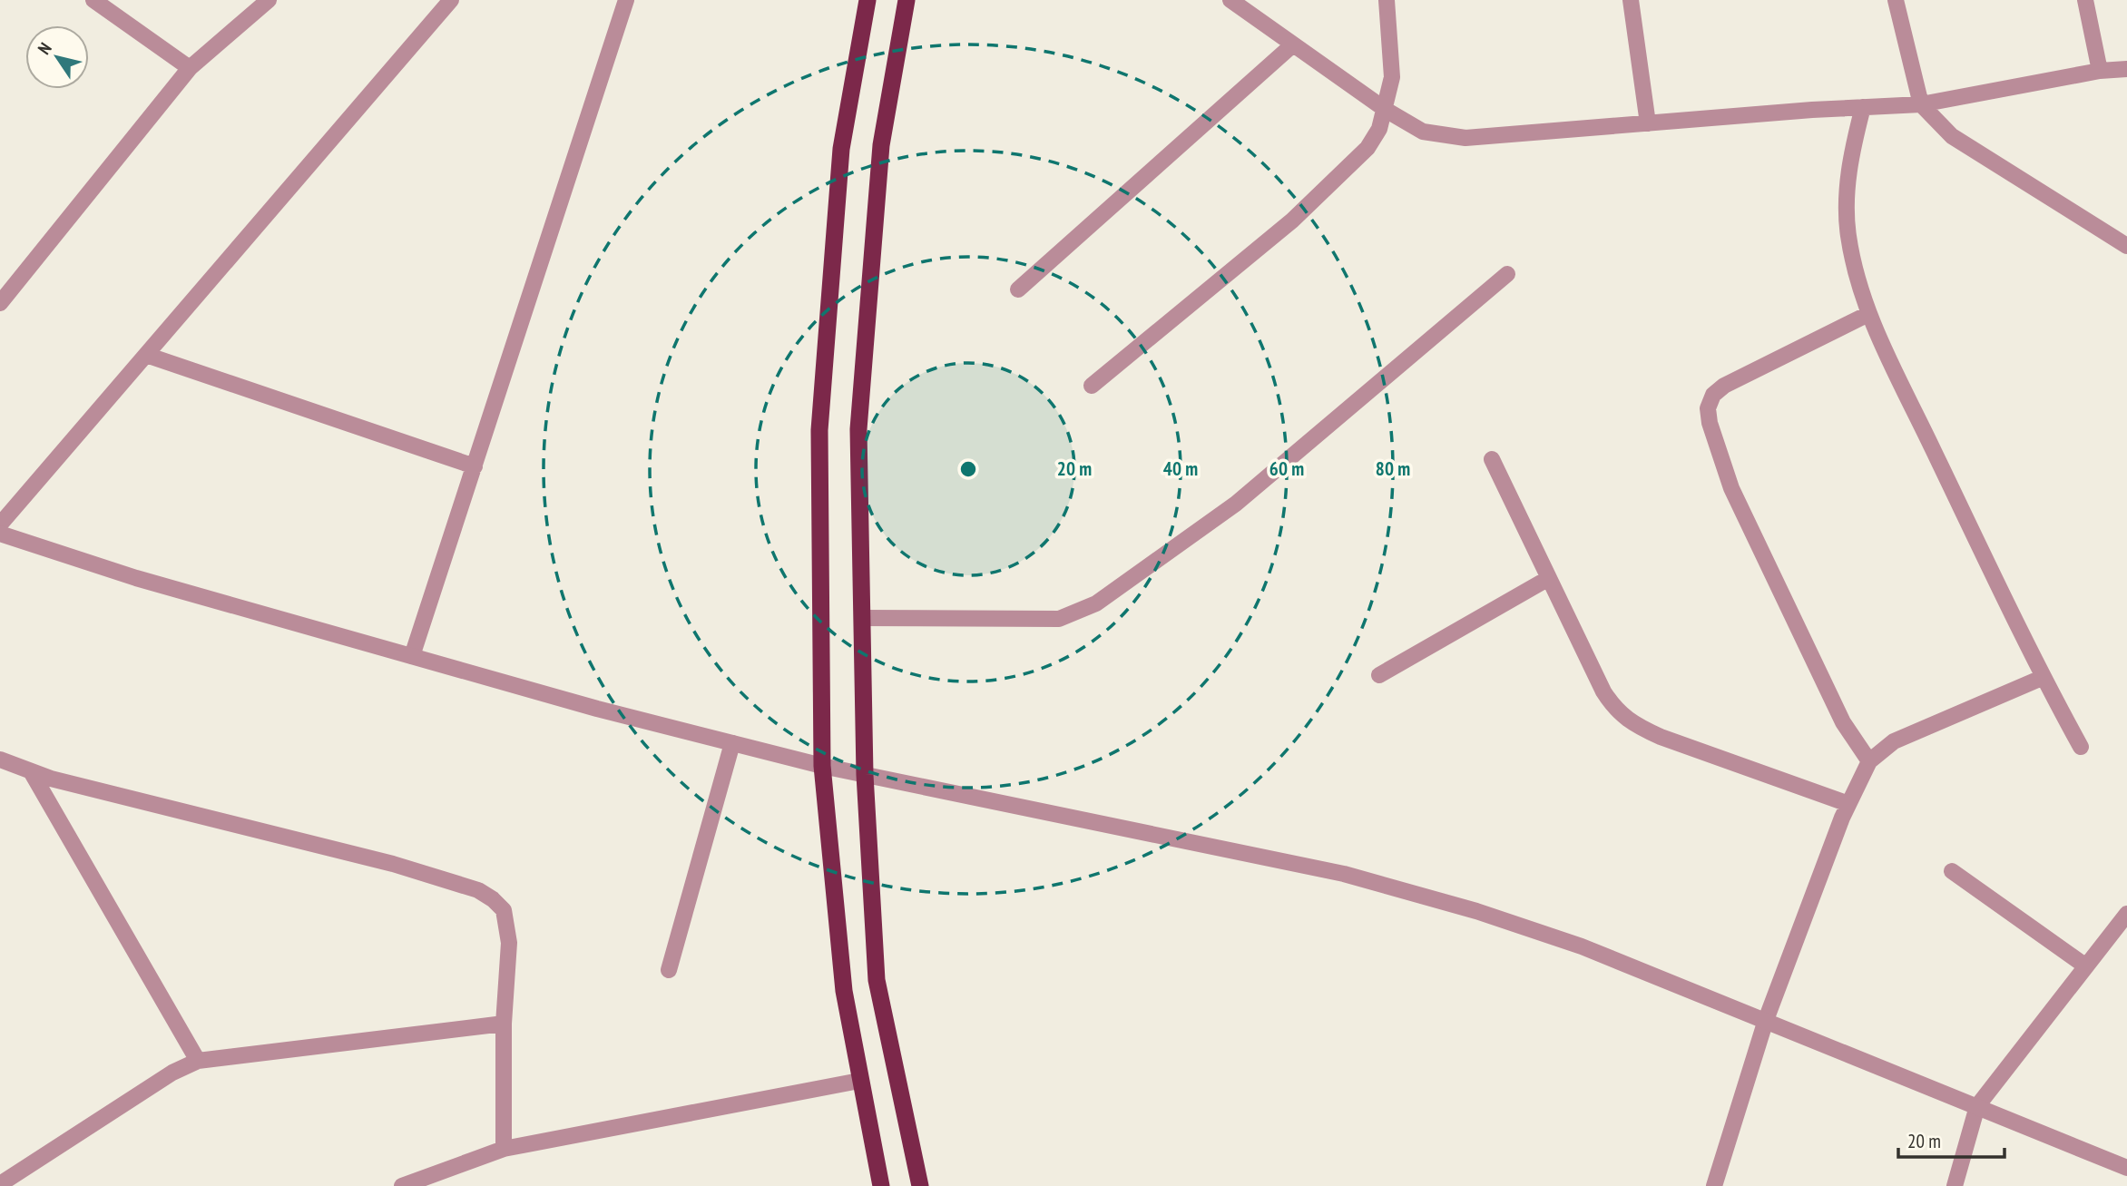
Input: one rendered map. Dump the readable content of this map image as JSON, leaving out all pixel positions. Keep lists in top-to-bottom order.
{
  "scale_bar": "20 m",
  "north": "top left",
  "rings": [
    "20 m",
    "40 m",
    "60 m",
    "80 m"
  ]
}
